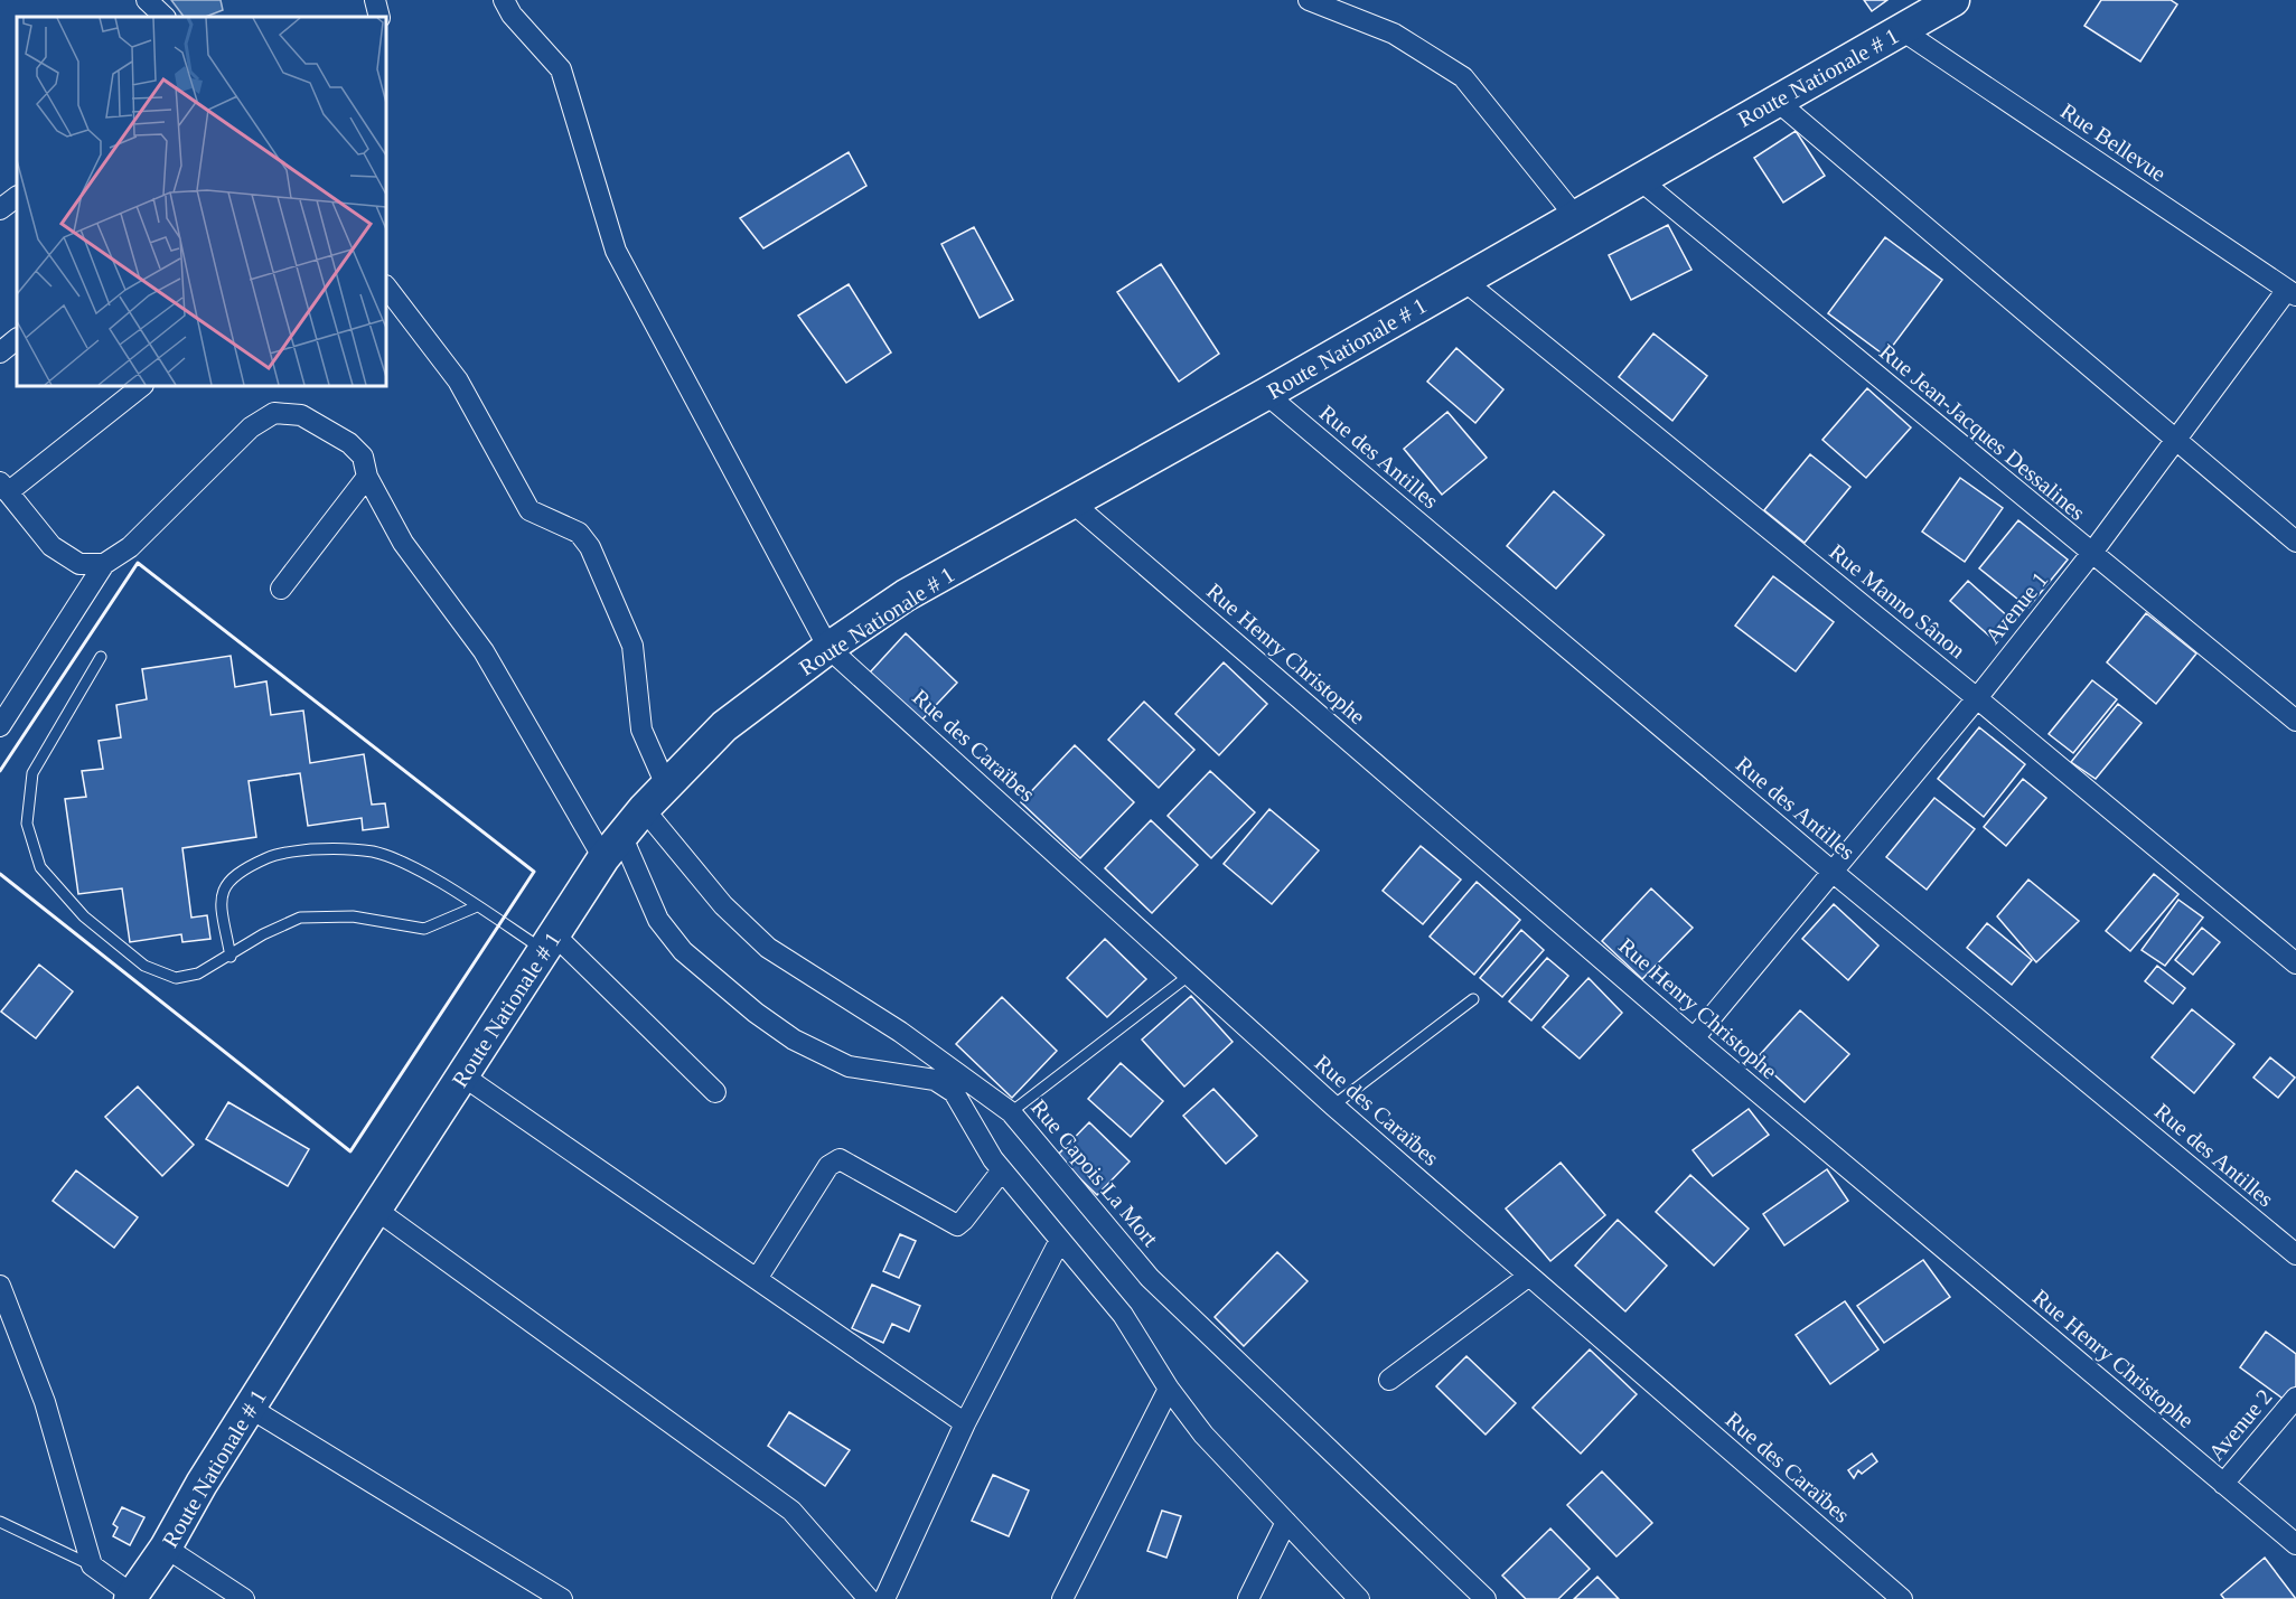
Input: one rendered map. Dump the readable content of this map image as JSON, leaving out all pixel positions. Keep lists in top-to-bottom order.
{
  "streets": {
    "main road": ["Route Nationale # 1"],
    "street": [
      "Rue Bellevue",
      "Rue Jean-Jacques Dessalines",
      "Rue des Antilles",
      "Rue Manno Sânon",
      "Avenue 1",
      "Rue Henry Christophe",
      "Rue des Caraïbes",
      "Rue Capois La Mort",
      "Avenue 2"
    ]
  },
  "crossings": [
    ["Route Nationale # 1", "Rue Bellevue"],
    ["Route Nationale # 1", "Rue Jean-Jacques Dessalines"],
    ["Route Nationale # 1", "Rue des Antilles"],
    ["Route Nationale # 1", "Rue Manno Sânon"],
    ["Route Nationale # 1", "Rue Henry Christophe"],
    ["Route Nationale # 1", "Rue des Caraïbes"],
    ["Route Nationale # 1", "Rue Capois La Mort"],
    ["Rue Bellevue", "Avenue 1"],
    ["Rue Jean-Jacques Dessalines", "Avenue 1"],
    ["Rue des Antilles", "Avenue 1"],
    ["Rue Manno Sânon", "Avenue 1"],
    ["Avenue 1", "Rue Henry Christophe"],
    ["Rue Henry Christophe", "Avenue 2"]
  ]
}
